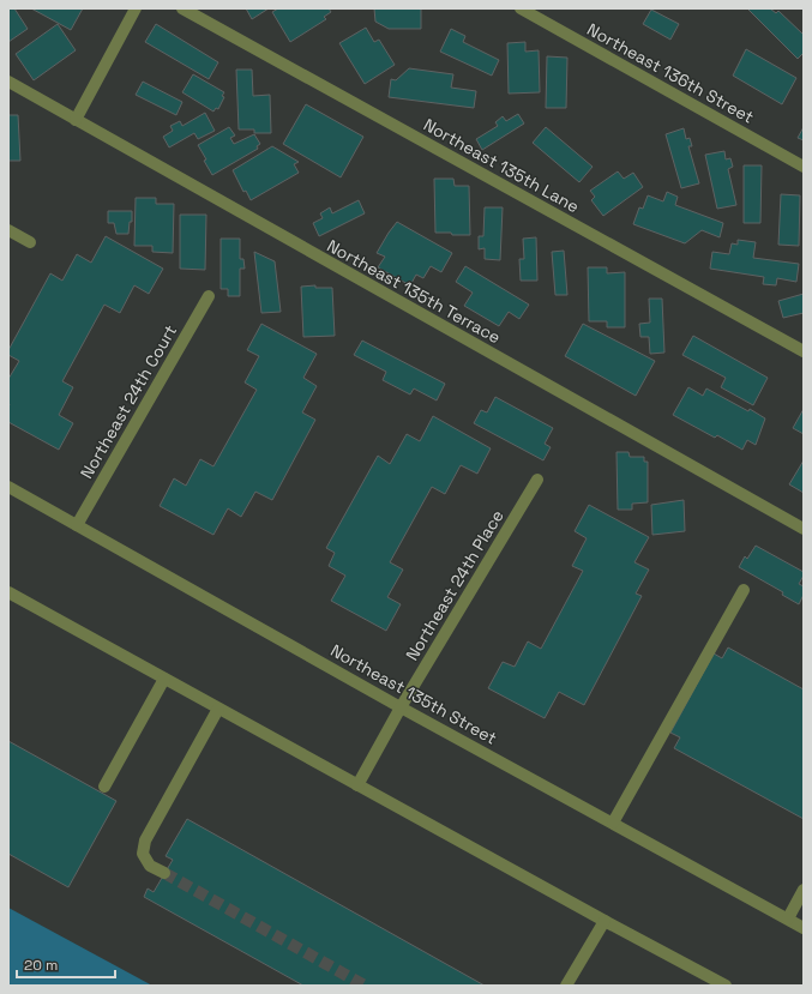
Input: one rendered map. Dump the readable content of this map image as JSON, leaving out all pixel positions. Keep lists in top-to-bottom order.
{
  "streets": {
    "street": [
      "Northeast 136th Street",
      "Northeast 135th Lane",
      "Northeast 135th Terrace",
      "Northeast 24th Court",
      "Northeast 24th Place",
      "Northeast 135th Street"
    ]
  },
  "crossings": [
    ["Northeast 24th Court", "Northeast 135th Street"],
    ["Northeast 24th Place", "Northeast 135th Street"]
  ],
  "scale_bar": "20 m"
}
